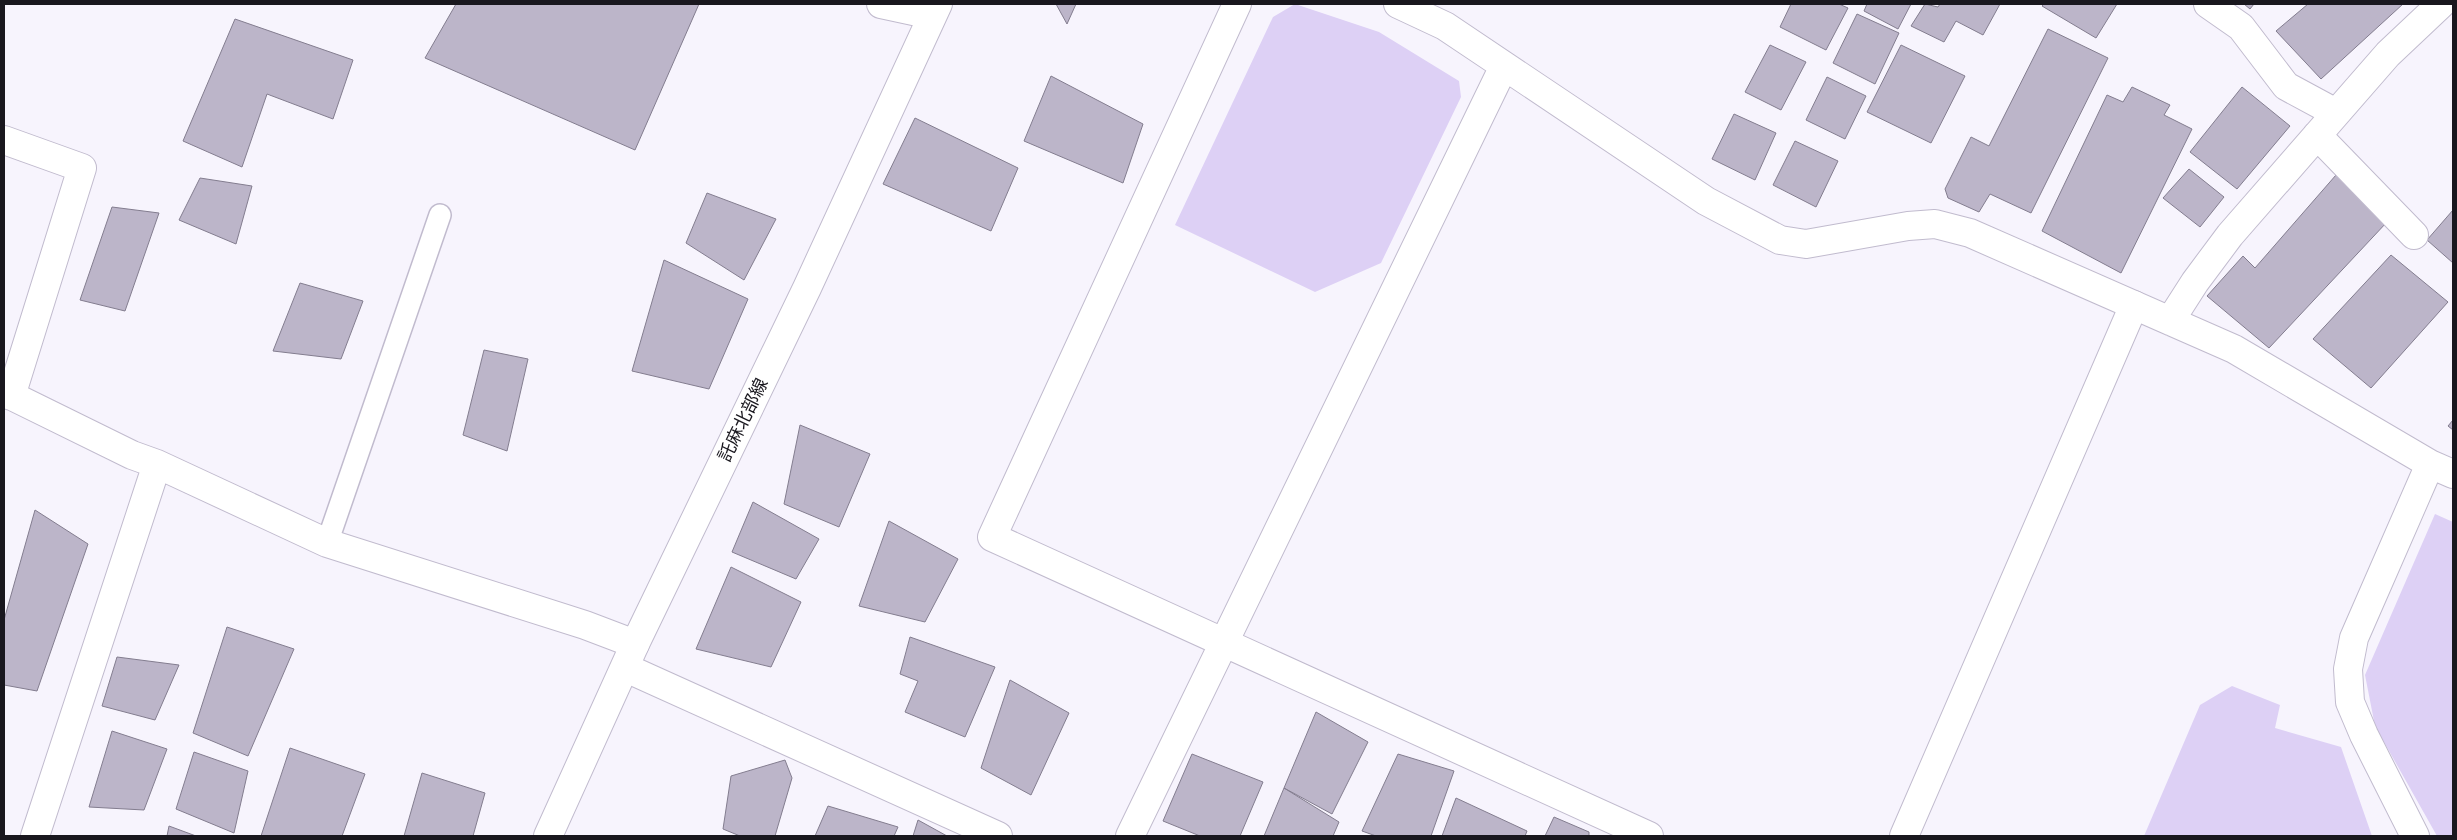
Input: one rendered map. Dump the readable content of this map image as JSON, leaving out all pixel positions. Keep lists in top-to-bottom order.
{
  "streets": {
    "street": ["託麻北部線"]
  }
}
